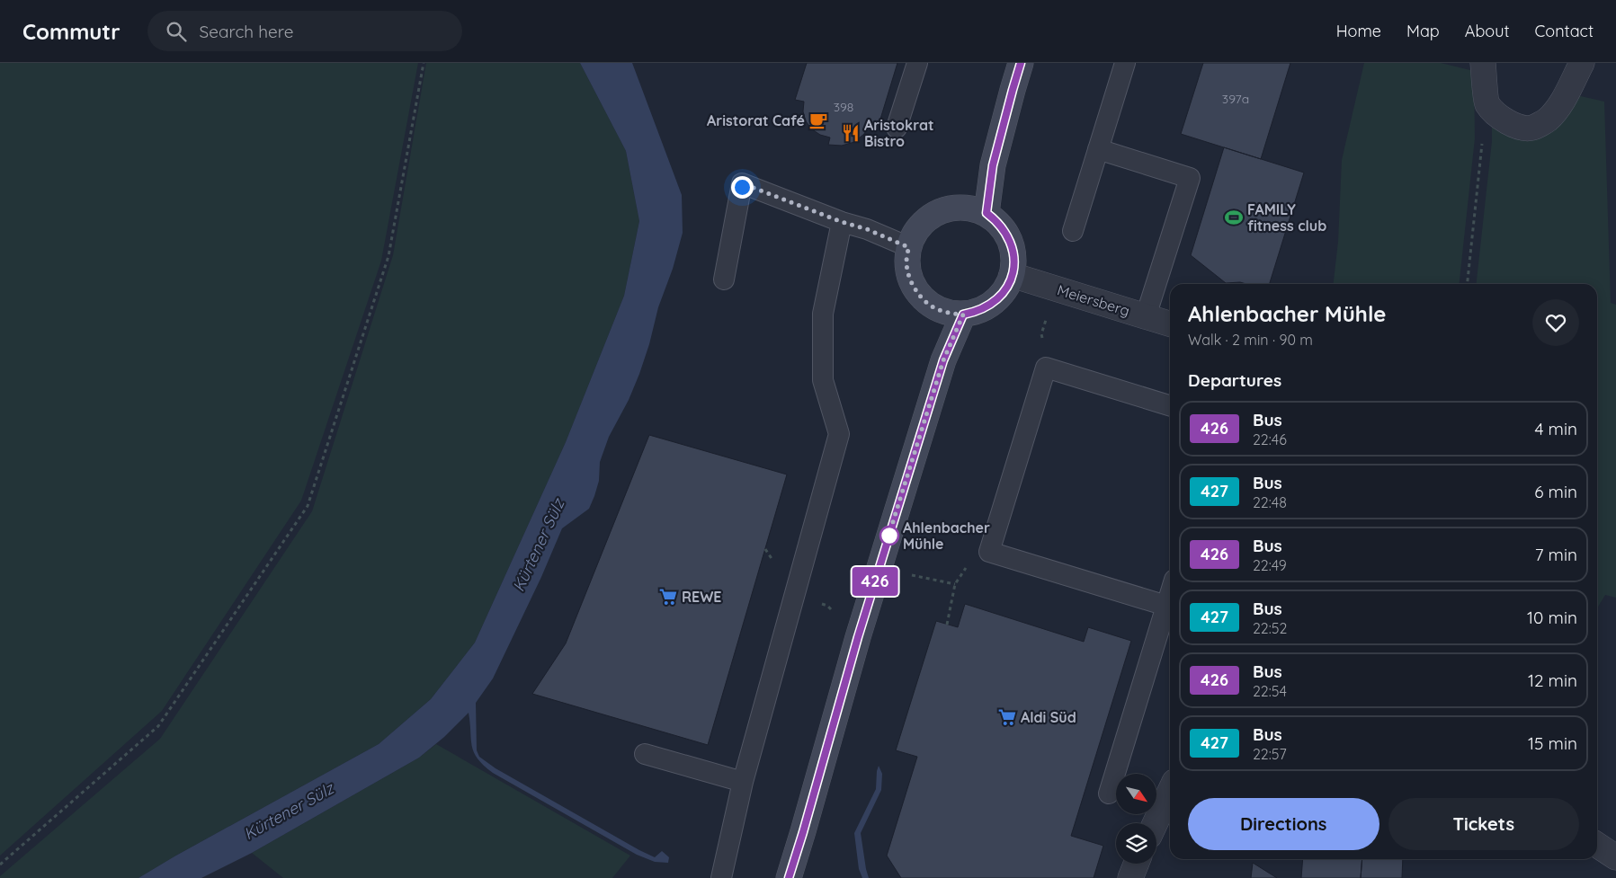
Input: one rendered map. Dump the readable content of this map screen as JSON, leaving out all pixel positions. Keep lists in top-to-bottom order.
{
  "streets": {
    "street": ["Meiersberg"]
  },
  "water": ["Kürtener Sülz"],
  "places": {
    "cafe": ["Aristorat Café"],
    "restaurant": ["Aristokrat Bistro"],
    "sports": ["FAMILY fitness club"],
    "other": ["Ahlenbacher Mühle"],
    "supermarket": ["REWE", "Aldi Süd"]
  },
  "lines": ["bus line 426"],
  "house_numbers": ["397a", "398"],
  "north": "bottom right",
  "page": {
    "header": "Commutr",
    "search": "Search here",
    "nav": [
      "Home",
      "Map",
      "About",
      "Contact"
    ],
    "on_map": "426",
    "heading": [
      ["Ahlenbacher Mühle", "Walk · 2 min · 90 m"],
      "Departures"
    ],
    "list": [
      {
        "mark": "426",
        "name": "Bus",
        "note": "22:46",
        "value": "4 min"
      },
      {
        "mark": "427",
        "name": "Bus",
        "note": "22:48",
        "value": "6 min"
      },
      {
        "mark": "426",
        "name": "Bus",
        "note": "22:49",
        "value": "7 min"
      },
      {
        "mark": "427",
        "name": "Bus",
        "note": "22:52",
        "value": "10 min"
      },
      {
        "mark": "426",
        "name": "Bus",
        "note": "22:54",
        "value": "12 min"
      },
      {
        "mark": "427",
        "name": "Bus",
        "note": "22:57",
        "value": "15 min"
      }
    ],
    "buttons": ["Directions", "Tickets"]
  }
}
